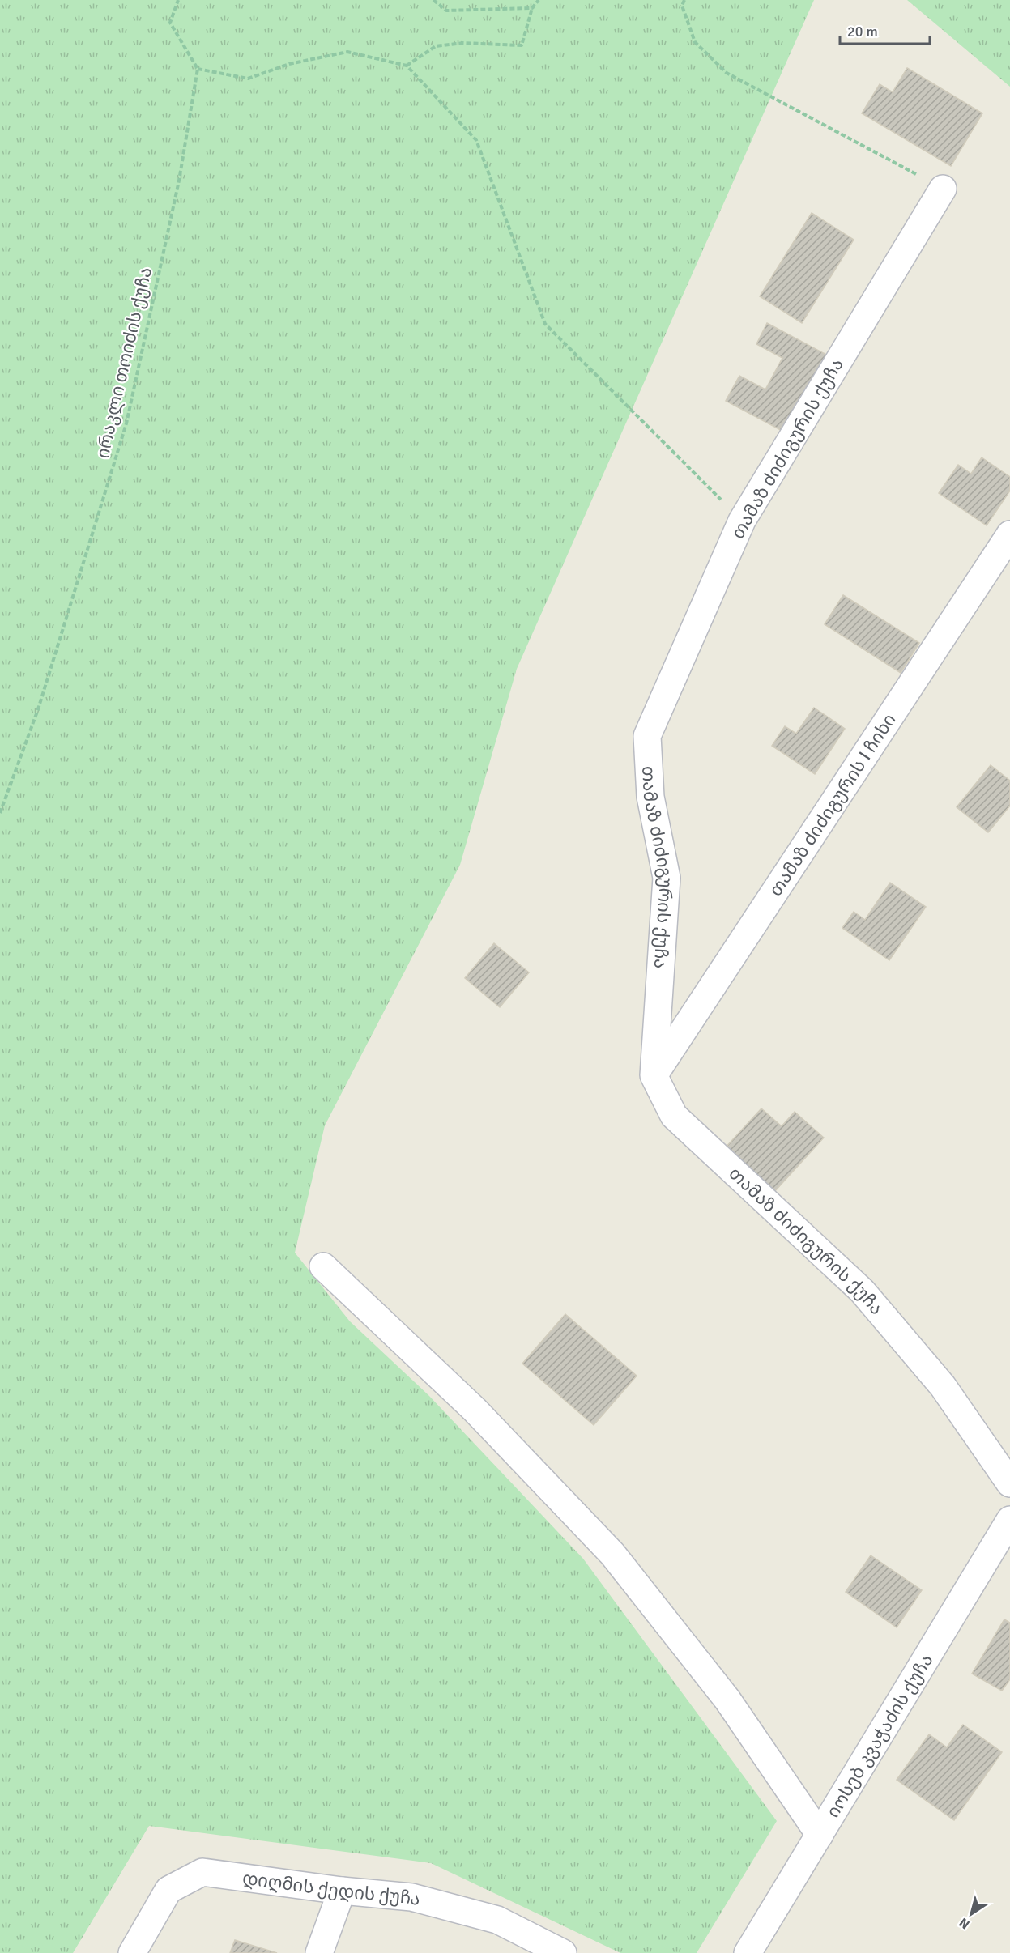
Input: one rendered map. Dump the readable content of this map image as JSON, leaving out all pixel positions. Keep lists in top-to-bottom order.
{
  "streets": {
    "street": [
      "თამაზ ძიძიგურის ქუჩა",
      "თამაზ ძიძიგურის I ჩიხი",
      "იოსებ კვაჭაძის ქუჩა",
      "დიღმის ქედის ქუჩა"
    ],
    "path": ["ირაკლი თოიძის ქუჩა"]
  },
  "crossings": [
    ["თამაზ ძიძიგურის ქუჩა", "თამაზ ძიძიგურის I ჩიხი"]
  ],
  "scale_bar": "20 m",
  "north": "bottom left"
}
